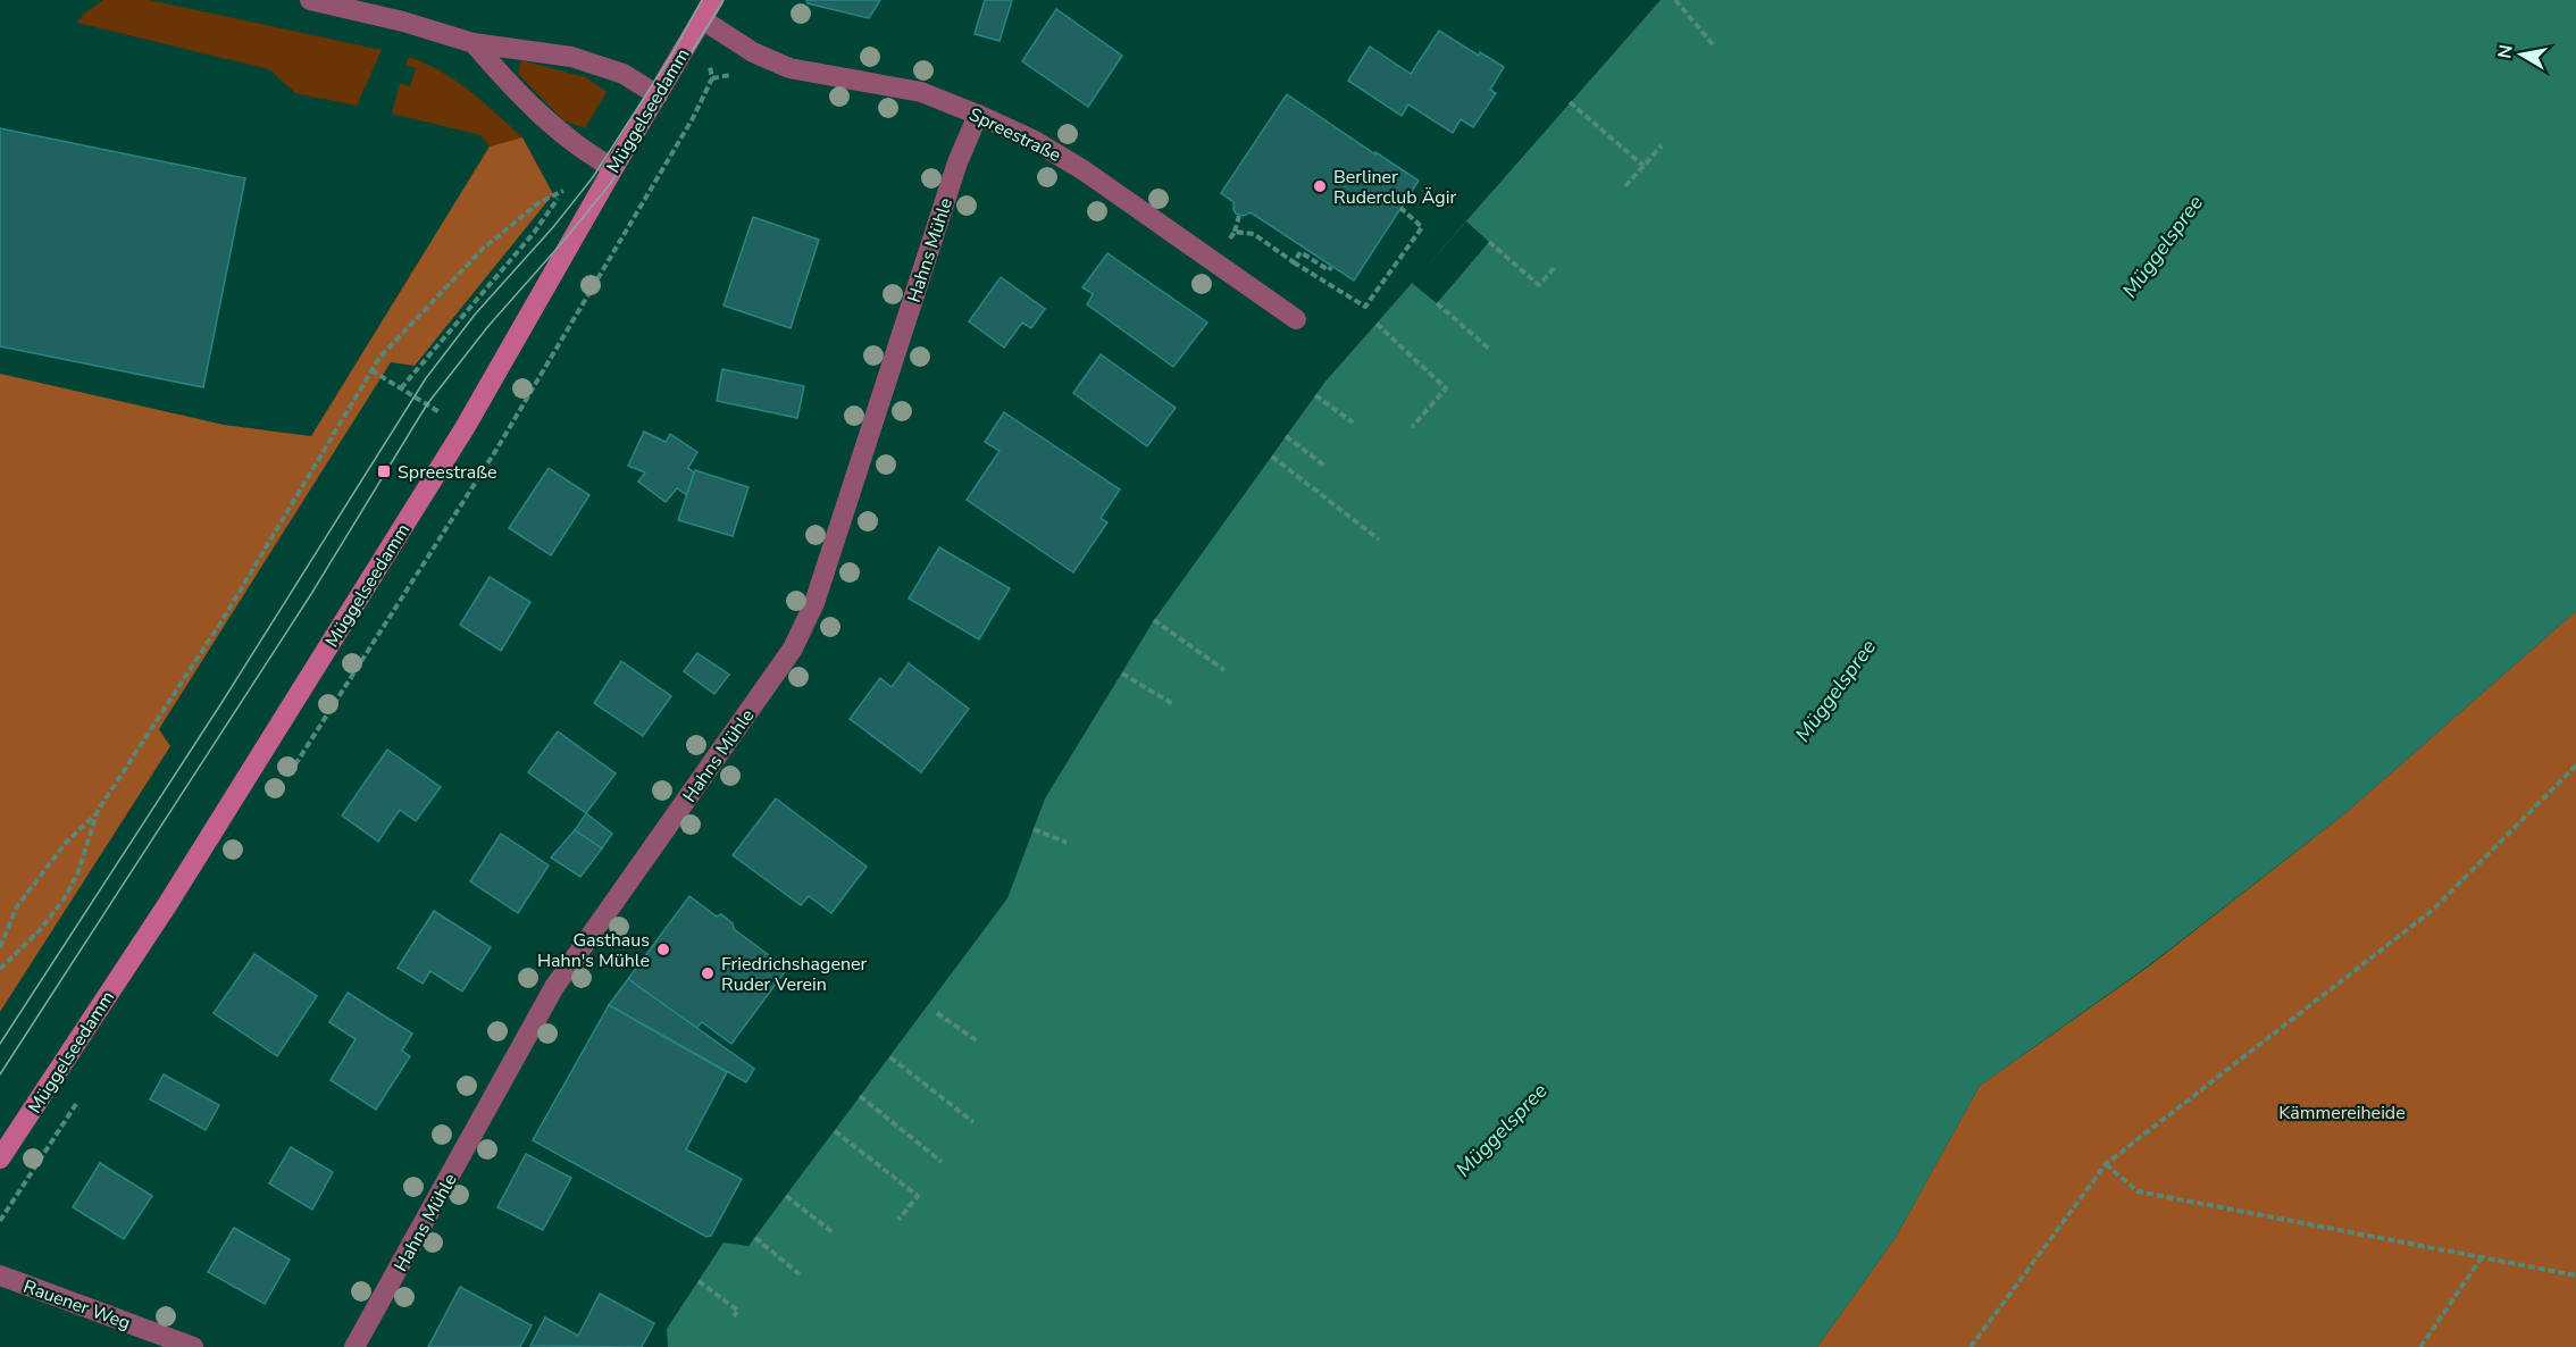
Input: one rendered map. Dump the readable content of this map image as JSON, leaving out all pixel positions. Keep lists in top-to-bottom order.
{
  "streets": {
    "main road": ["Müggelseedamm"],
    "street": ["Spreestraße", "Hahns Mühle", "Rauener Weg"]
  },
  "crossings": [
    ["Müggelseedamm", "Spreestraße"],
    ["Spreestraße", "Hahns Mühle"]
  ],
  "water": ["Müggelspree"],
  "parks": ["Kämmereiheide"],
  "places": {
    "other": ["Berliner Ruderclub Ägir", "Gasthaus Hahn's Mühle", "Friedrichshagener Ruder Verein"],
    "transit": ["Spreestraße"]
  },
  "north": "left"
}
